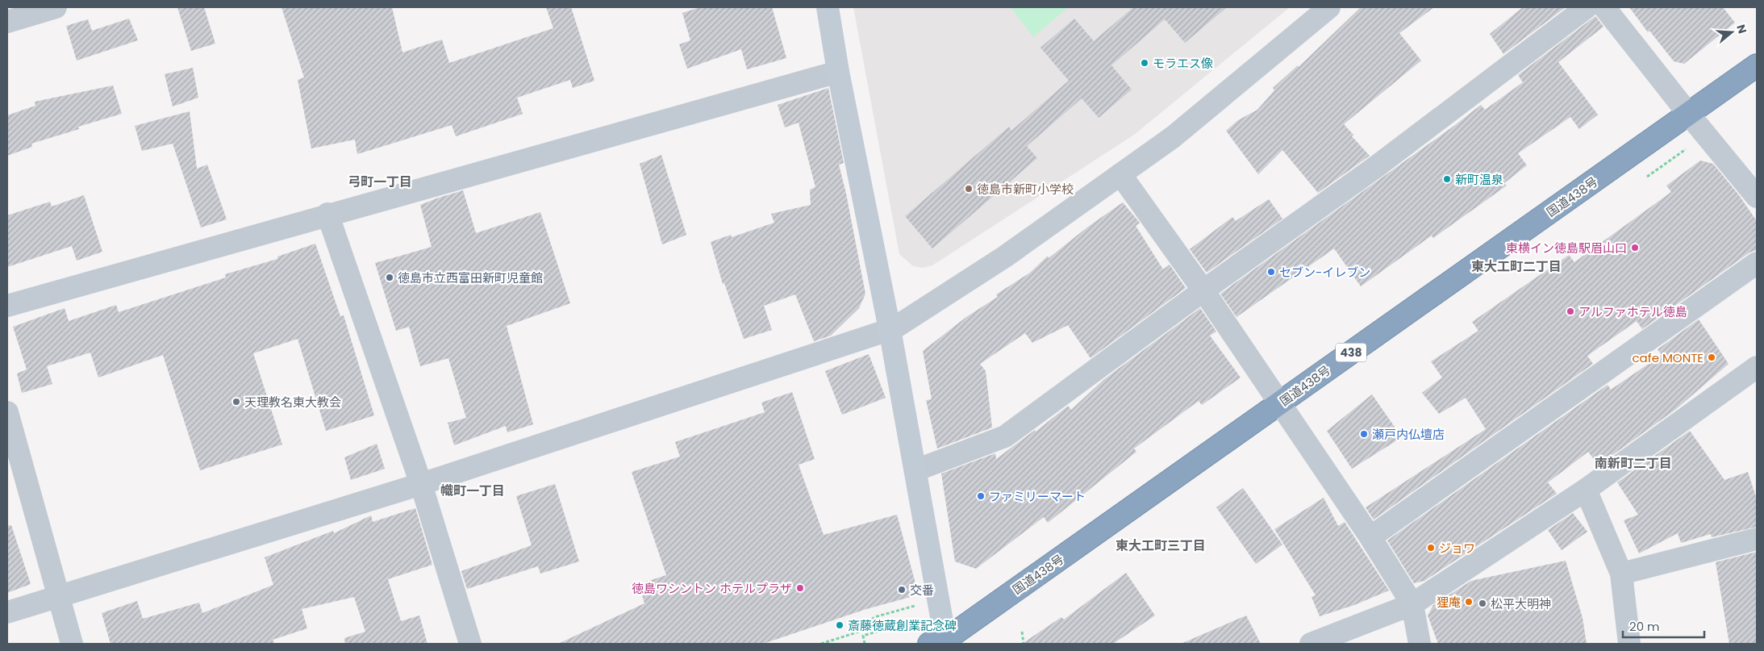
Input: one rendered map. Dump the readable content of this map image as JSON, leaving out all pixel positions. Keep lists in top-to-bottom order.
{
  "streets": {
    "highway": ["国道438号", "438"]
  },
  "districts": [
    "弓町一丁目",
    "東大工町二丁目",
    "南新町二丁目",
    "幟町一丁目",
    "東大工町三丁目"
  ],
  "places": [
    "モラエス像",
    "新町温泉",
    "徳島市新町小学校",
    "東横イン徳島駅眉山口",
    "セブン-イレブン",
    "徳島市立西富田新町児童館",
    "アルファホテル徳島",
    "cafe MONTE",
    "天理教名東大教会",
    "瀬戸内仏壇店",
    "ファミリーマート",
    "ジョワ",
    "徳島ワシントン ホテルプラザ",
    "交番",
    "狸庵",
    "松平大明神",
    "斎藤徳蔵創業記念碑"
  ],
  "scale_bar": "20 m",
  "north": "right"
}
